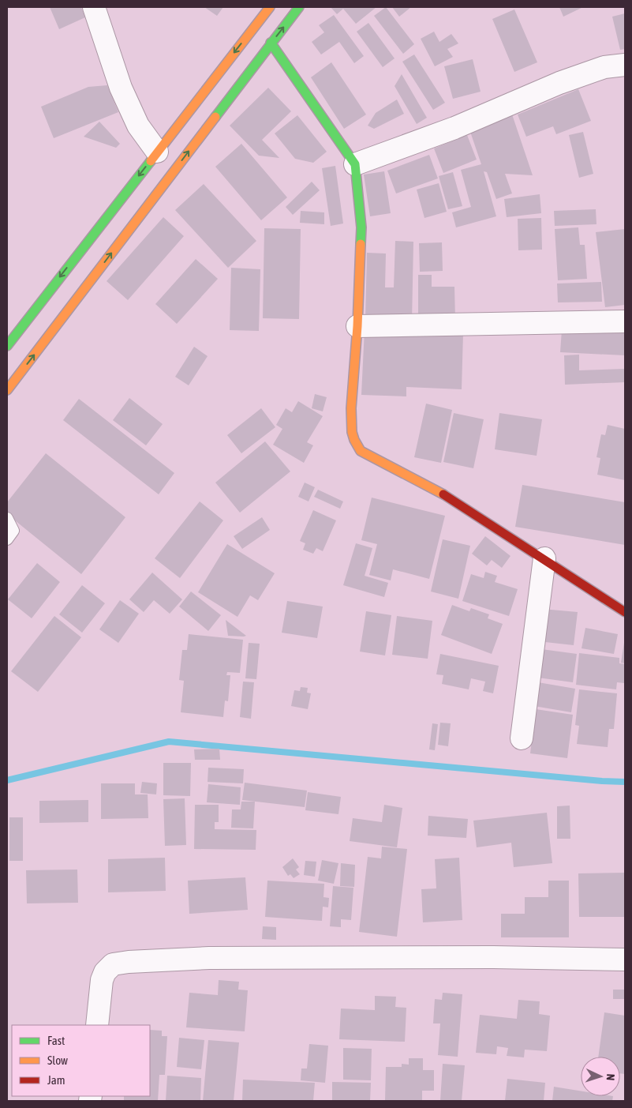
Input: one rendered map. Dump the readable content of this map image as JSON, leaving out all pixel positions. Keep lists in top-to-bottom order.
{
  "legend": ["Fast", "Slow", "Jam"],
  "north": "right"
}
